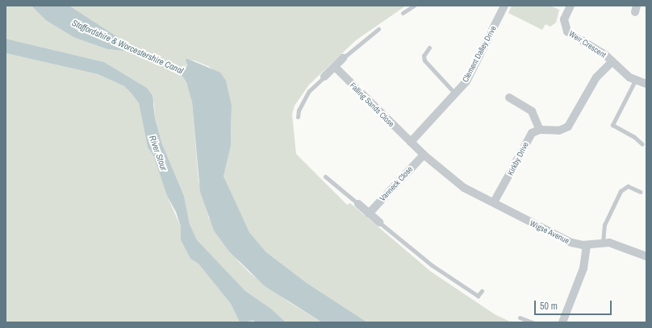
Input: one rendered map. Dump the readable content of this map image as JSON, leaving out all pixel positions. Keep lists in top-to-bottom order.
{
  "streets": {
    "street": [
      "Weir Crescent",
      "Clement Dalley Drive",
      "Falling Sands Close",
      "Kirkby Drive",
      "Vanneck Close",
      "Wigse Avenue"
    ]
  },
  "crossings": [
    ["Clement Dalley Drive", "Falling Sands Close"],
    ["Falling Sands Close", "Vanneck Close"],
    ["Falling Sands Close", "Wigse Avenue"],
    ["Kirkby Drive", "Wigse Avenue"],
    ["Vanneck Close", "Wigse Avenue"]
  ],
  "water": ["Staffordshire & Worcestershire Canal", "River Stour"],
  "scale_bar": "50 m"
}
